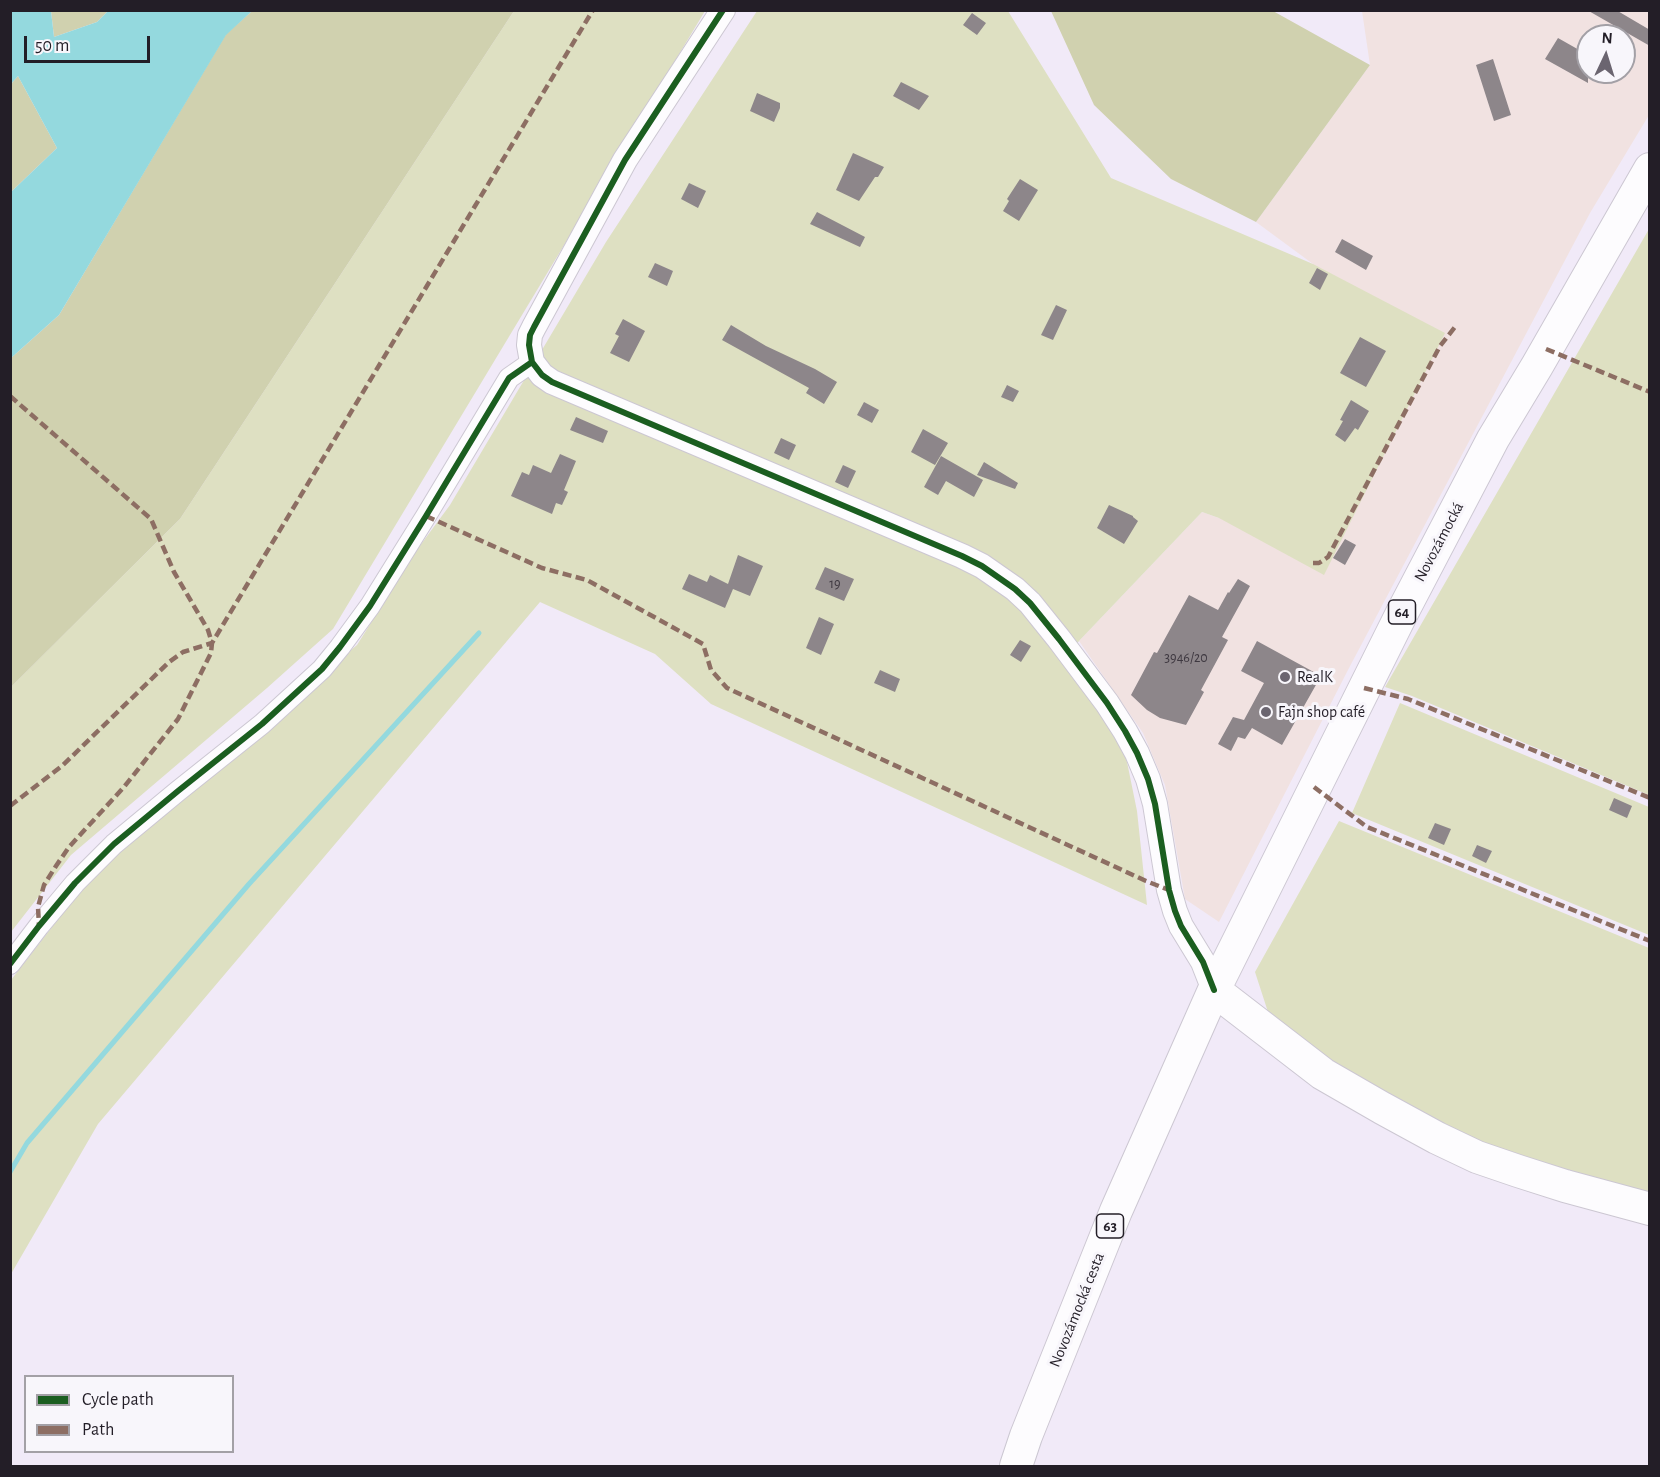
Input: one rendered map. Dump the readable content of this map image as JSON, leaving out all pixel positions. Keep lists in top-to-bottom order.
{
  "streets": {
    "main road": [
      "Novozámocká",
      "64",
      "63",
      "Novozámocká cesta"
    ]
  },
  "crossings": [
    ["Novozámocká", "Novozámocká cesta"]
  ],
  "places": ["RealK", "Fajn shop café"],
  "house_numbers": ["19", "3946/20"],
  "legend": ["Cycle path", "Path"],
  "scale_bar": "50 m",
  "north": "top"
}
